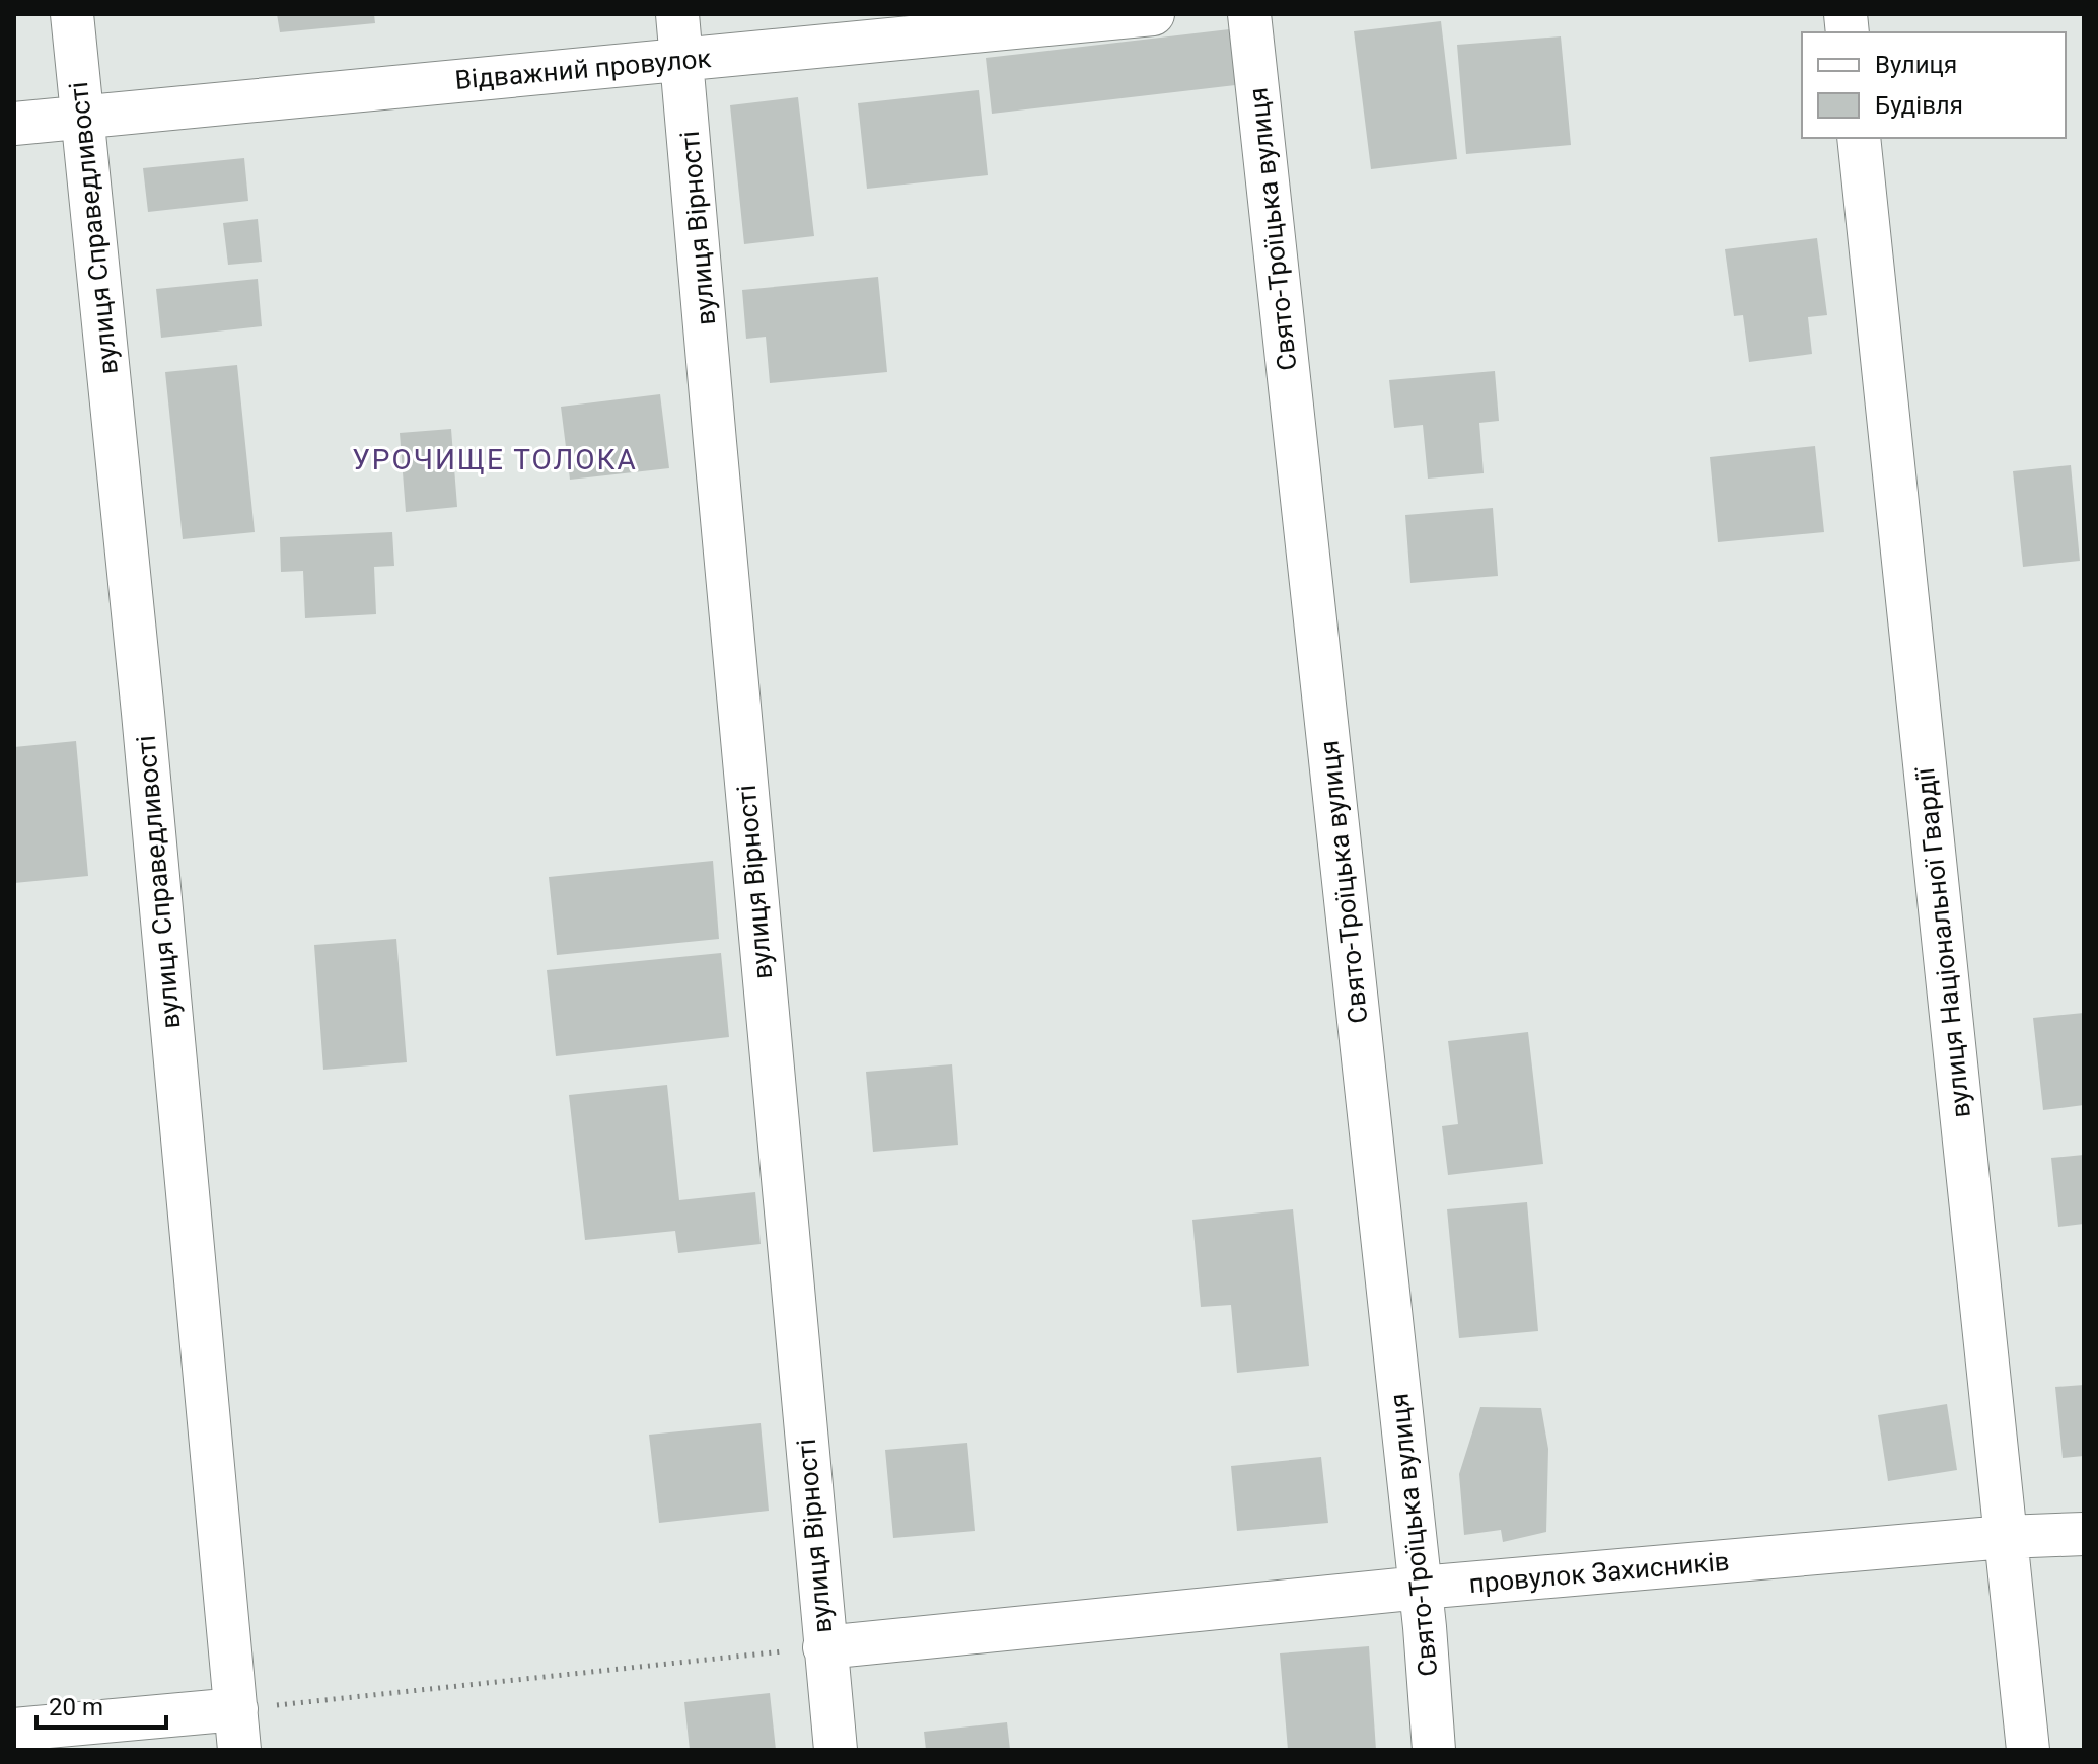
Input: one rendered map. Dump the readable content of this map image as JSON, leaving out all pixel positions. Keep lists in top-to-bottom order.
{
  "streets": {
    "street": [
      "Відважний провулок",
      "вулиця Справедливості",
      "вулиця Вірності",
      "Свято-Троїцька вулиця",
      "вулиця Національної Гвардії",
      "провулок Захисників"
    ]
  },
  "crossings": [
    ["Відважний провулок", "вулиця Справедливості"],
    ["Відважний провулок", "вулиця Вірності"],
    ["вулиця Вірності", "провулок Захисників"],
    ["Свято-Троїцька вулиця", "провулок Захисників"],
    ["вулиця Національної Гвардії", "провулок Захисників"]
  ],
  "districts": ["УРОЧИЩЕ ТОЛОКА"],
  "legend": ["Вулиця", "Будівля"],
  "scale_bar": "20 m"
}
